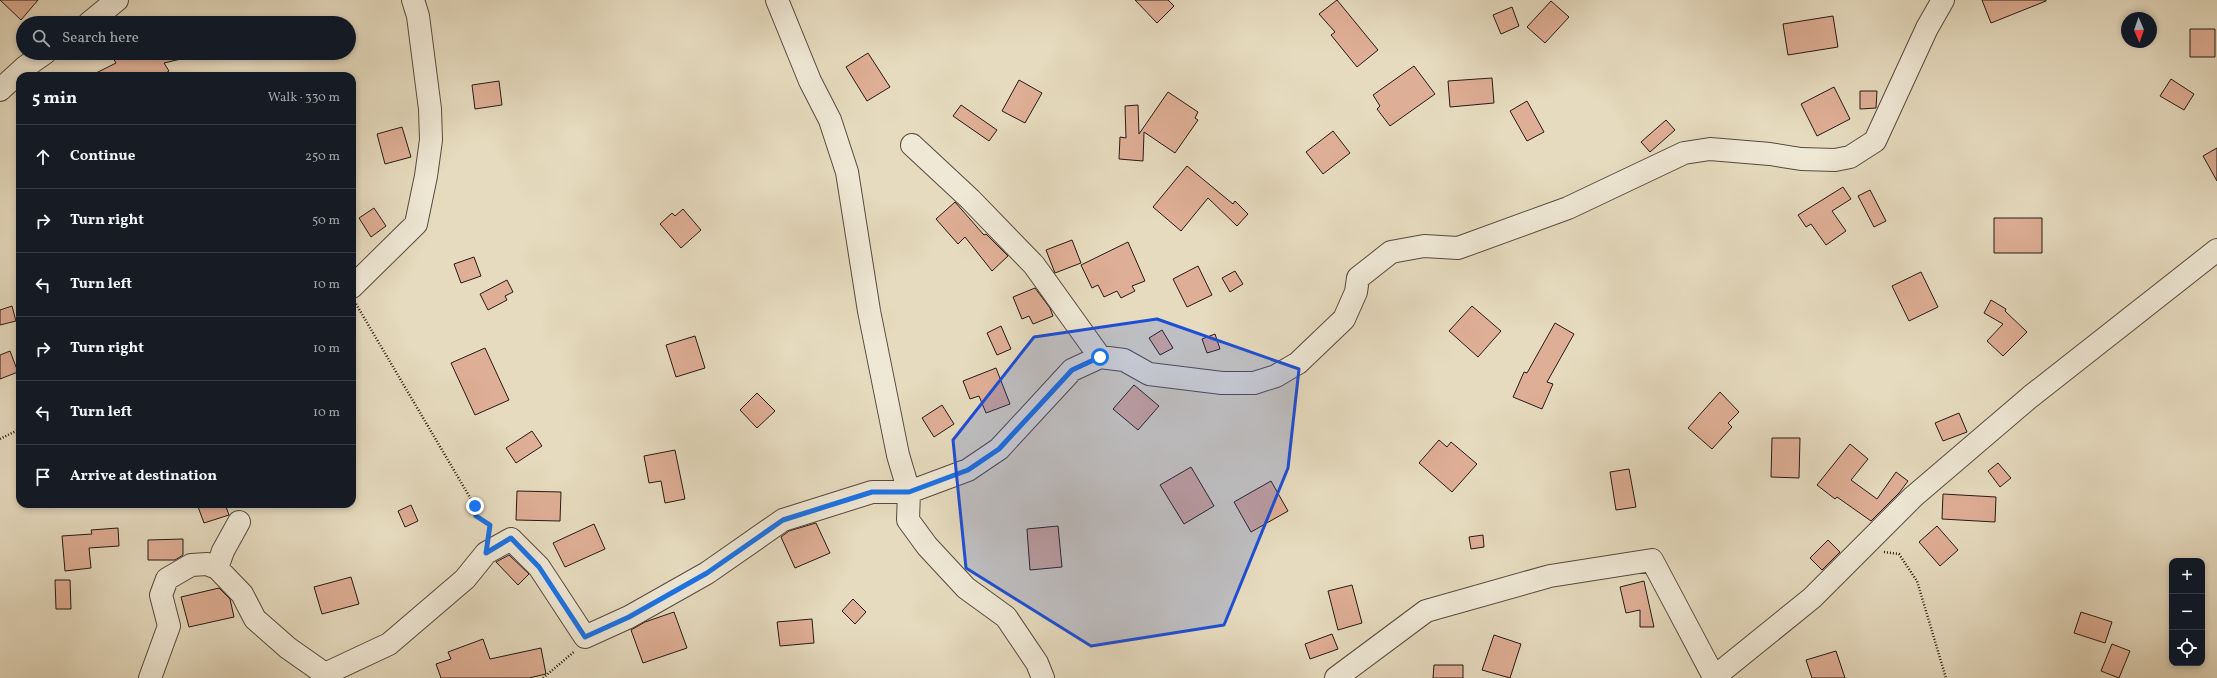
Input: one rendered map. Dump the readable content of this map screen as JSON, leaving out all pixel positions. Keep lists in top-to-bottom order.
{
  "north": "bottom",
  "page": {
    "search": "Search here",
    "heading": ["5 min", "Walk · 330 m"],
    "list": [
      ["Continue", "250 m"],
      ["Turn right", "50 m"],
      ["Turn left", "10 m"],
      ["Turn right", "10 m"],
      ["Turn left", "10 m"],
      "Arrive at destination"
    ],
    "map_buttons": ["+", "−"]
  }
}
